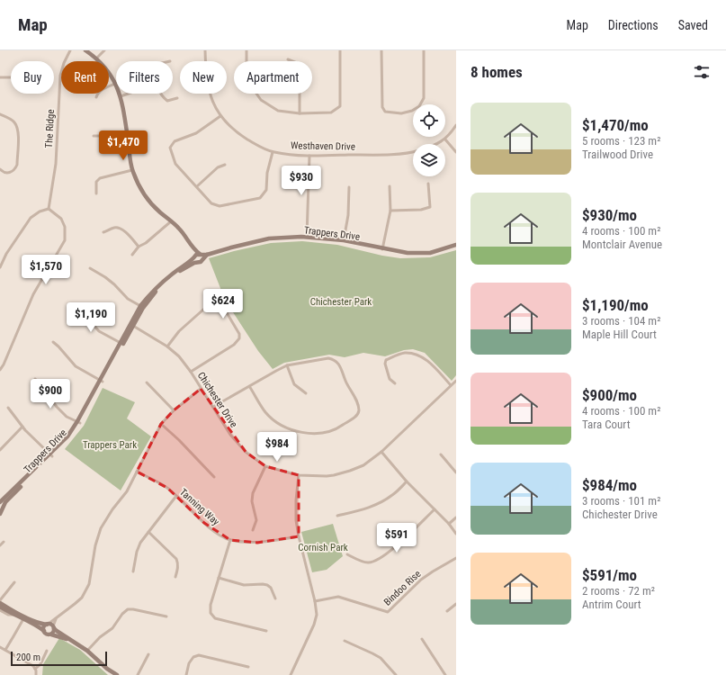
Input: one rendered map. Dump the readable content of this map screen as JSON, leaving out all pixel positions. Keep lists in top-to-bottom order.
{
  "streets": {
    "main road": ["Trappers Drive"],
    "street": [
      "The Ridge",
      "Westhaven Drive",
      "Chichester Drive",
      "Tanning Way",
      "Bindoo Rise"
    ]
  },
  "crossings": [
    ["Trappers Drive", "Chichester Drive"]
  ],
  "parks": ["Chichester Park", "Trappers Park", "Cornish Park"],
  "scale_bar": "200 m",
  "page": {
    "header": "Map",
    "nav": ["Map", "Directions", "Saved"],
    "heading": "8 homes",
    "chip": [
      "Buy",
      "Rent",
      "Filters",
      "New",
      "Apartment"
    ],
    "list": [
      {
        "name": "$1,470/mo",
        "note": "5 rooms · 123 m² · Trailwood Drive"
      },
      {
        "name": "$930/mo",
        "note": "4 rooms · 100 m² · Montclair Avenue"
      },
      {
        "name": "$1,190/mo",
        "note": "3 rooms · 104 m² · Maple Hill Court"
      },
      {
        "name": "$900/mo",
        "note": "4 rooms · 100 m² · Tara Court"
      },
      {
        "name": "$984/mo",
        "note": "3 rooms · 101 m² · Chichester Drive"
      },
      {
        "name": "$591/mo",
        "note": "2 rooms · 72 m² · Antrim Court"
      }
    ],
    "price": [
      "$1,470",
      "$930",
      "$1,570",
      "$624",
      "$1,190",
      "$900",
      "$984",
      "$591"
    ],
    "scale": "200 m"
  }
}
